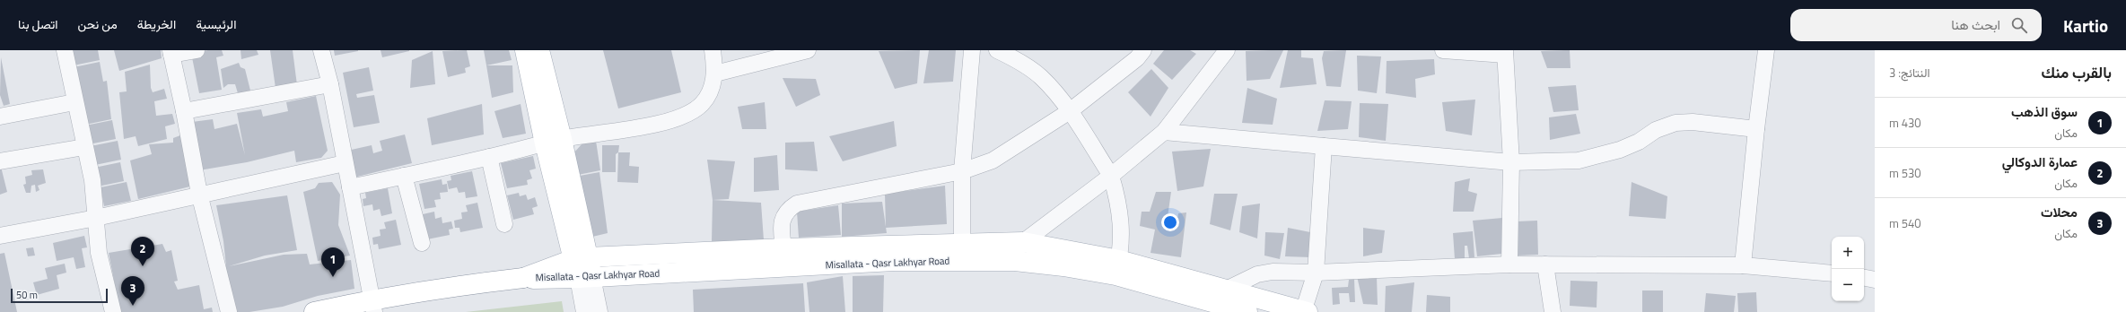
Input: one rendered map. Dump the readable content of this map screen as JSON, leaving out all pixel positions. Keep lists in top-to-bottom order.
{
  "streets": {
    "main road": ["Misallata - Qasr Lakhyar Road"]
  },
  "scale_bar": "50 m",
  "page": {
    "header": "Kartio",
    "search": "ابحث هنا",
    "nav": [
      "الرئيسية",
      "الخريطة",
      "من نحن",
      "اتصل بنا"
    ],
    "heading": ["بالقرب منك", "النتائج: 3"],
    "list": [
      {
        "mark": "1",
        "name": "سوق الذهب",
        "note": "مكان",
        "value": "430 m"
      },
      {
        "mark": "2",
        "name": "عمارة الدوكالي",
        "note": "مكان",
        "value": "530 m"
      },
      {
        "mark": "3",
        "name": "محلات",
        "note": "مكان",
        "value": "540 m"
      }
    ],
    "map_buttons": ["+", "−"],
    "pins": ["2", "1", "3"],
    "scale": "50 m"
  }
}
